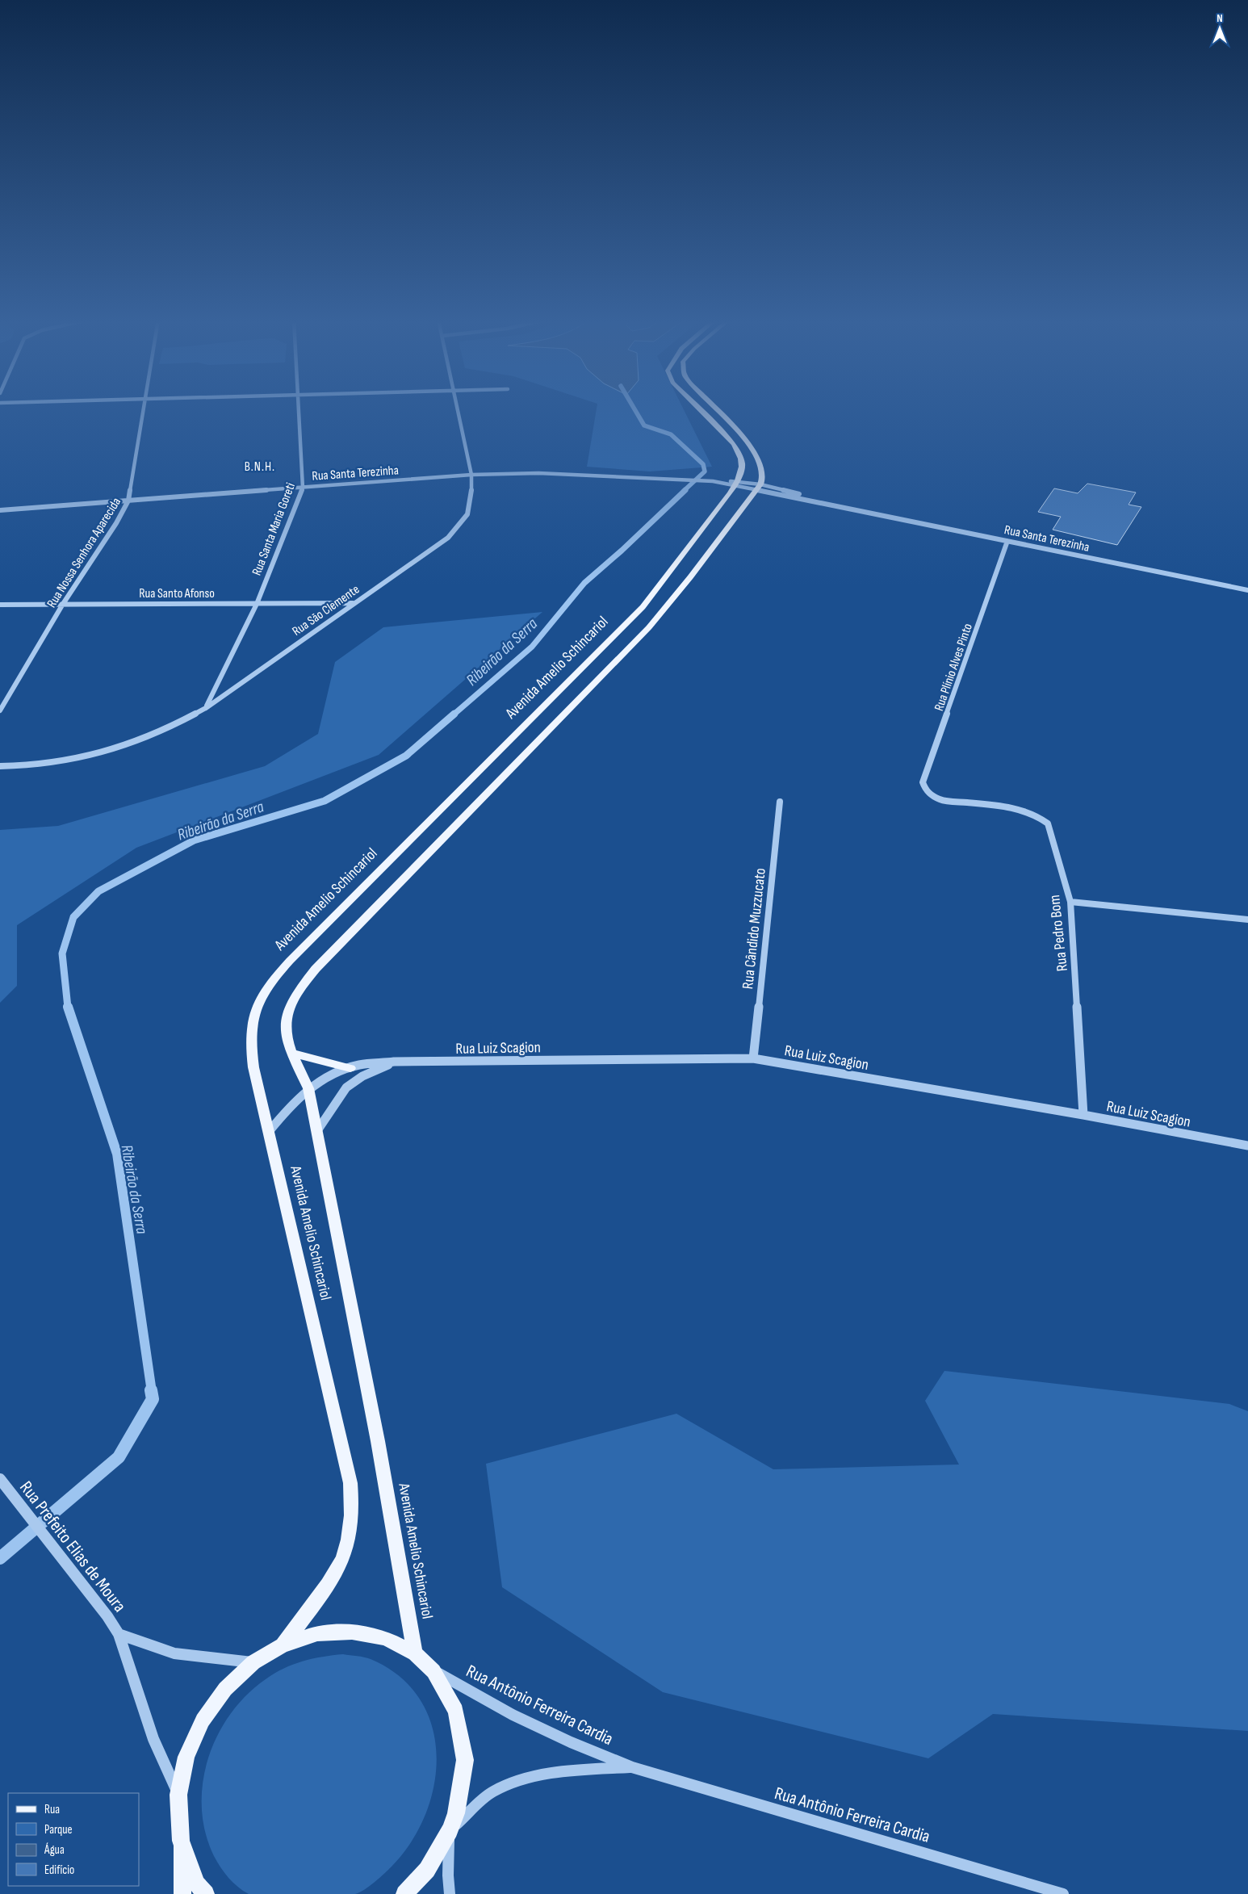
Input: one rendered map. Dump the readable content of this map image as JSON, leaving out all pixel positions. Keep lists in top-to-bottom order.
{
  "streets": {
    "main road": ["Avenida Amelio Schincariol"],
    "street": [
      "Rua Santa Terezinha",
      "Rua Santa Maria Goreti",
      "Rua Nossa Senhora Aparecida",
      "Rua Santo Afonso",
      "Rua São Clemente",
      "Rua Plínio Alves Pinto",
      "Rua Cândido Muzzucato",
      "Rua Pedro Bom",
      "Rua Luiz Scagion",
      "Rua Prefeito Elias de Moura",
      "Rua Antônio Ferreira Cardia"
    ]
  },
  "crossings": [
    ["Rua Santa Terezinha", "Rua Santa Maria Goreti"],
    ["Rua Santa Terezinha", "Rua Nossa Senhora Aparecida"],
    ["Rua Santa Terezinha", "Rua São Clemente"],
    ["Rua Santa Terezinha", "Avenida Amelio Schincariol"],
    ["Rua Santa Terezinha", "Rua Plínio Alves Pinto"],
    ["Rua Santa Maria Goreti", "Rua Santo Afonso"],
    ["Rua Santa Maria Goreti", "Rua São Clemente"],
    ["Rua Nossa Senhora Aparecida", "Rua Santo Afonso"],
    ["Rua Santo Afonso", "Rua São Clemente"],
    ["Avenida Amelio Schincariol", "Rua Luiz Scagion"],
    ["Avenida Amelio Schincariol", "Rua Prefeito Elias de Moura"],
    ["Avenida Amelio Schincariol", "Rua Antônio Ferreira Cardia"],
    ["Rua Plínio Alves Pinto", "Rua Pedro Bom"],
    ["Rua Cândido Muzzucato", "Rua Luiz Scagion"],
    ["Rua Pedro Bom", "Rua Luiz Scagion"]
  ],
  "districts": ["B.N.H."],
  "water": ["Ribeirão da Serra"],
  "legend": [
    "Rua",
    "Parque",
    "Água",
    "Edifício"
  ],
  "north": "top"
}
